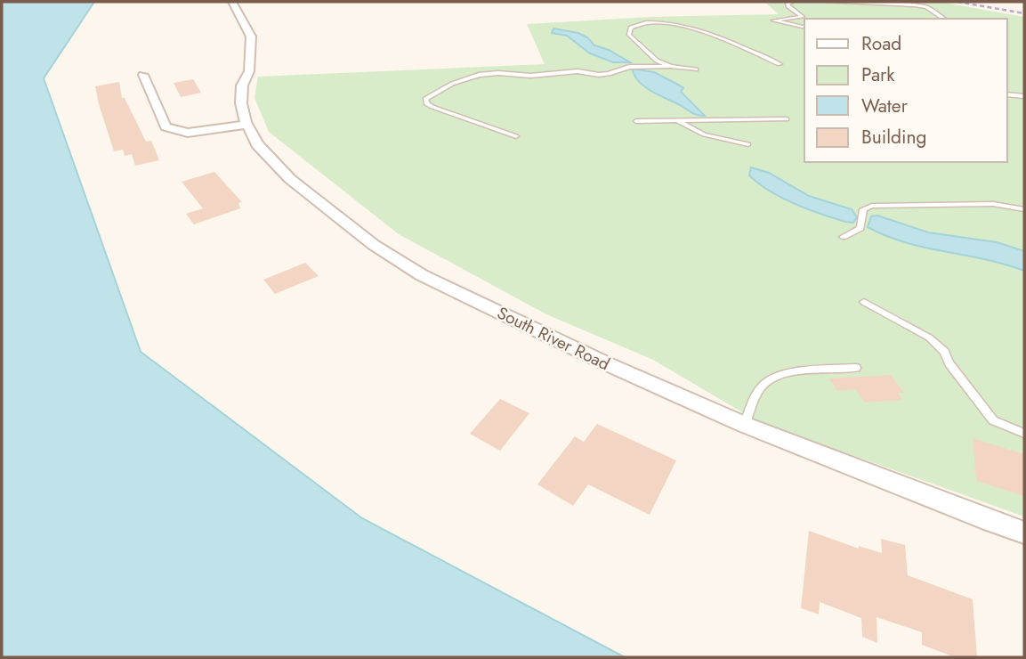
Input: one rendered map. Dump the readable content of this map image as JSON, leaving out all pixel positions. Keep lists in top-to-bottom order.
{
  "streets": {
    "street": ["South River Road"]
  },
  "legend": [
    "Road",
    "Park",
    "Water",
    "Building"
  ]
}
